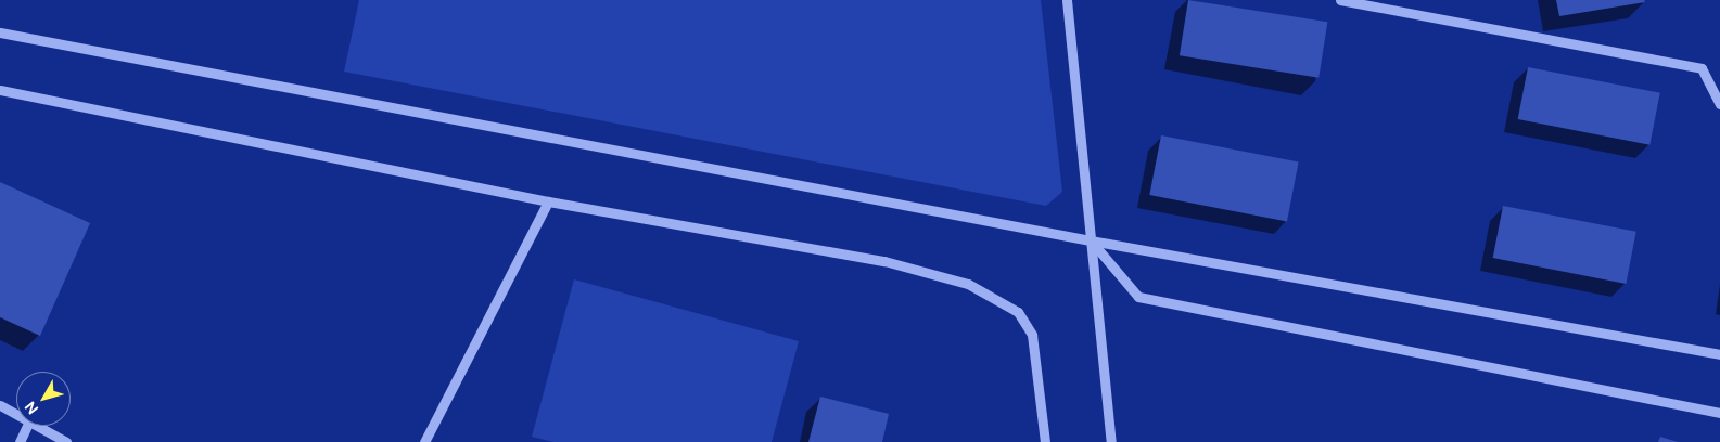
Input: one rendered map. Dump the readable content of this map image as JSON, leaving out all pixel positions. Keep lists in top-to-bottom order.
{
  "north": "bottom left"
}
